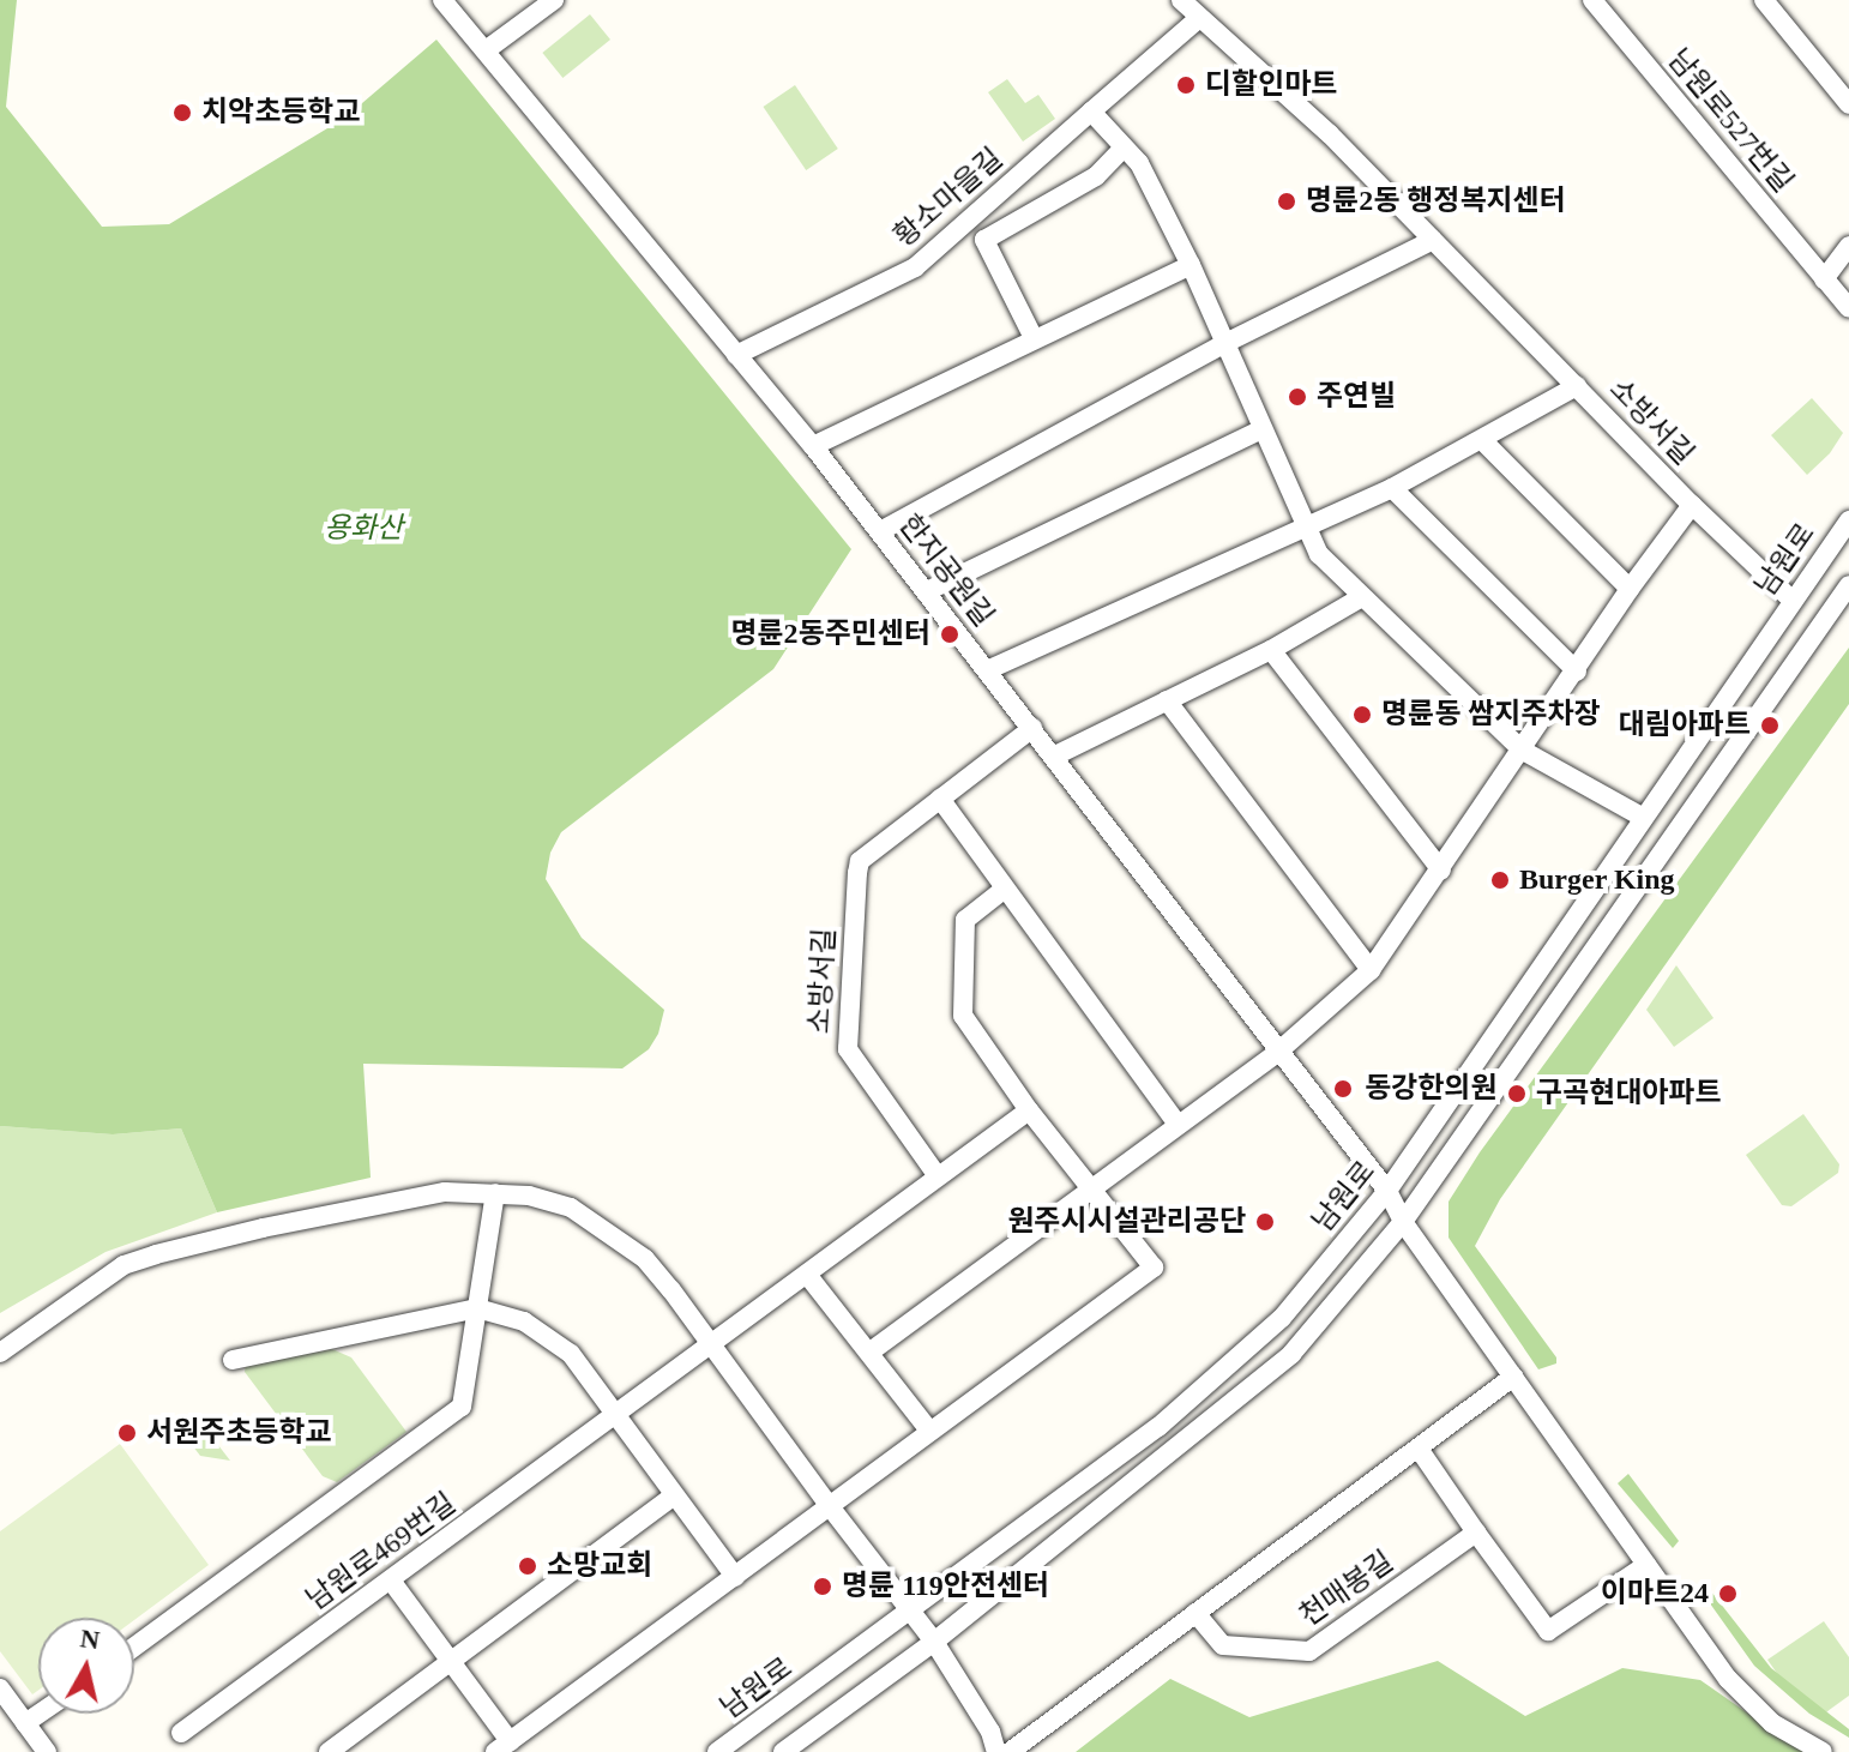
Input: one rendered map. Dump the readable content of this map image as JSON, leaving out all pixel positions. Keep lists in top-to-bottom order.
{
  "streets": {
    "street": [
      "남원로527번길",
      "황소마을길",
      "소방서길",
      "남원로",
      "한지공원길",
      "남원로469번길",
      "천매봉길"
    ]
  },
  "crossings": [
    ["황소마을길", "소방서길"],
    ["황소마을길", "한지공원길"],
    ["소방서길", "한지공원길"],
    ["남원로", "한지공원길"]
  ],
  "parks": ["용화산"],
  "places": [
    "디할인마트",
    "치악초등학교",
    "명륜2동 행정복지센터",
    "주연빌",
    "명륜2동주민센터",
    "명륜동 쌈지주차장",
    "대림아파트",
    "Burger King",
    "동강한의원",
    "구곡현대아파트",
    "원주시시설관리공단",
    "서원주초등학교",
    "소망교회",
    "명륜 119안전센터",
    "이마트24"
  ],
  "north": "top"
}
